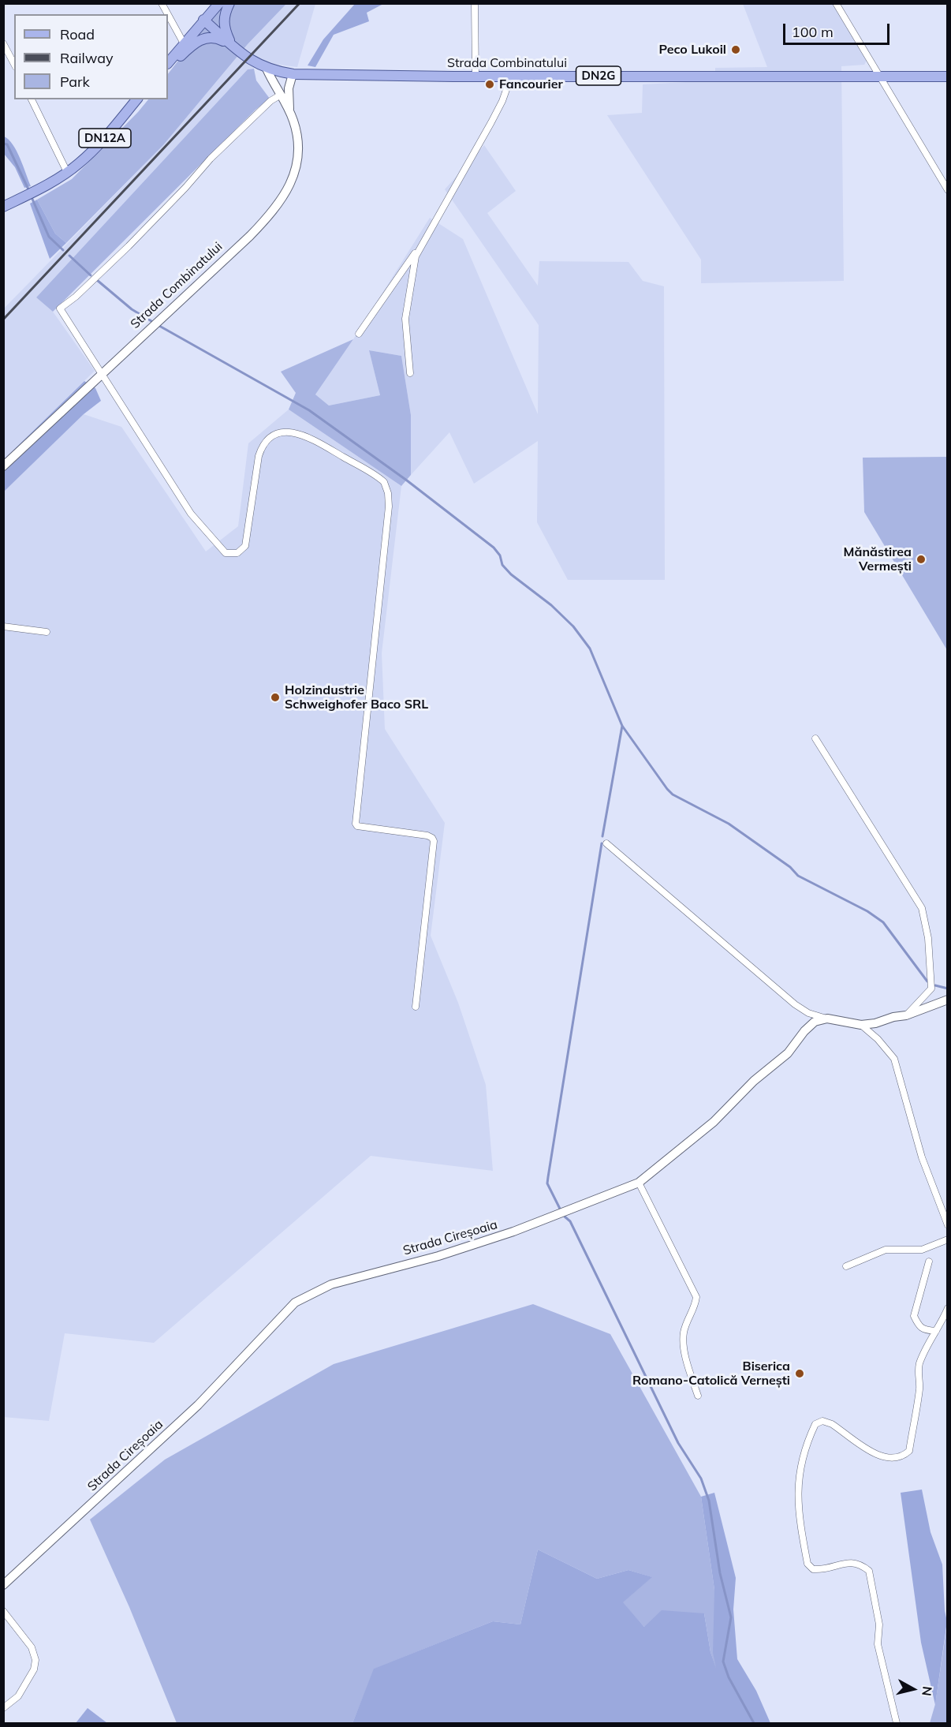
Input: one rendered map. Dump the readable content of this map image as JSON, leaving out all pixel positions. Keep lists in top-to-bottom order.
{
  "streets": {
    "main road": ["Strada Combinatului", "DN2G", "DN12A"],
    "street": ["Strada Cireșoaia"]
  },
  "places": [
    "Peco Lukoil",
    "Fancourier",
    "Mănăstirea Vermești",
    "Holzindustrie Schweighofer Baco SRL",
    "Biserica Romano-Catolică Vernești"
  ],
  "legend": ["Road", "Railway", "Park"],
  "scale_bar": "100 m",
  "north": "right"
}
